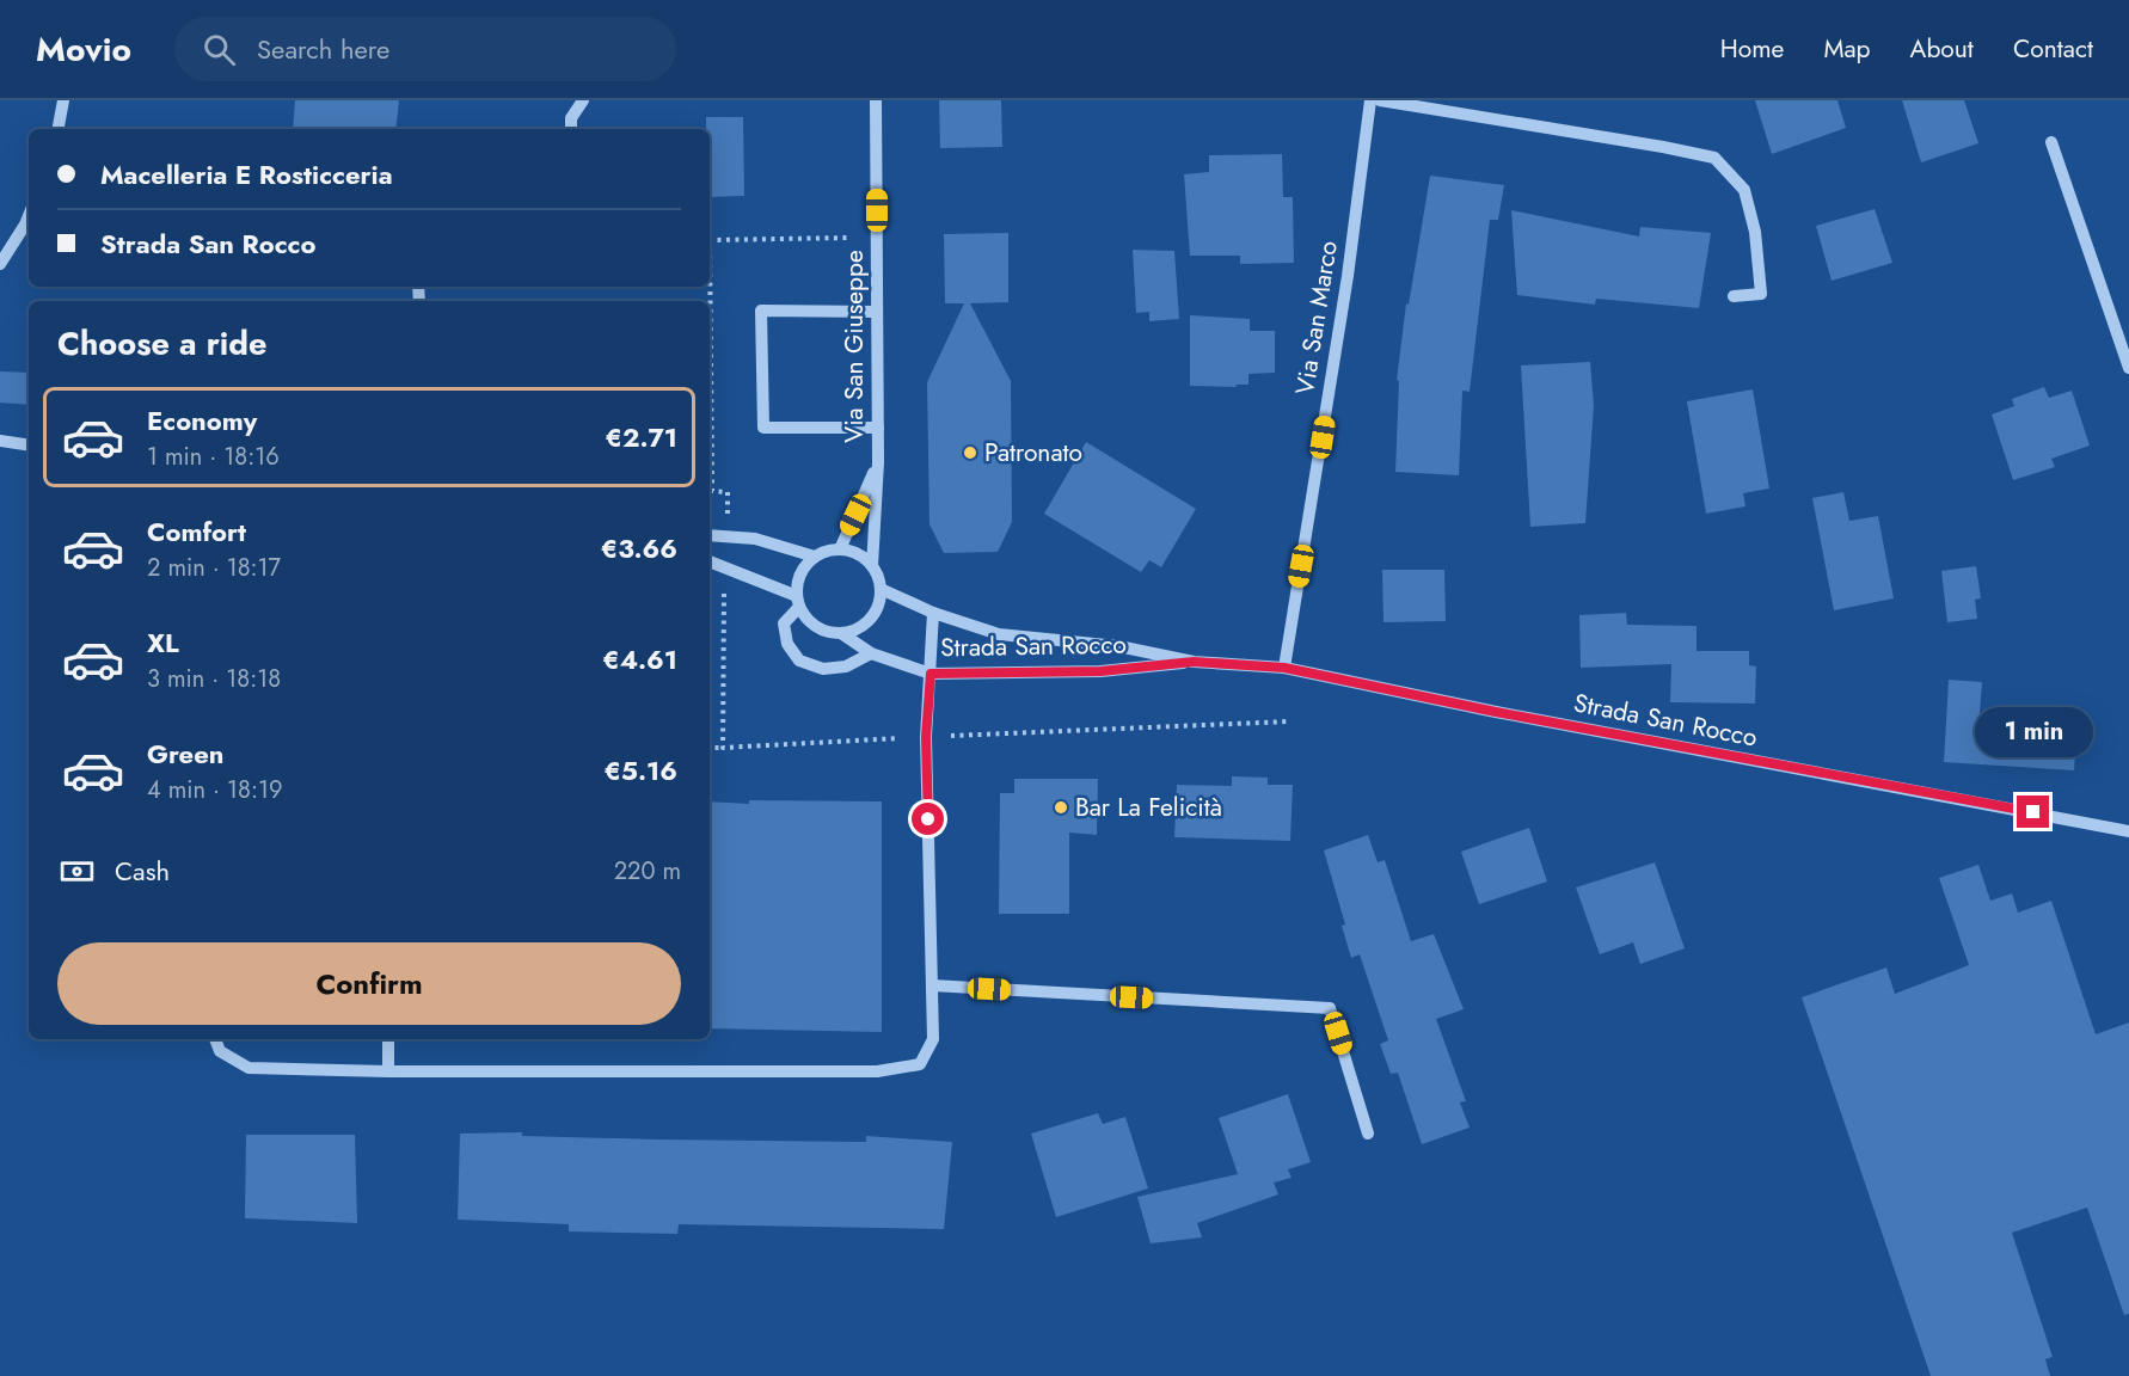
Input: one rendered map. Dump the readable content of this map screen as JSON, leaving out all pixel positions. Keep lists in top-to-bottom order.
{
  "streets": {
    "street": ["Via San Marco", "Via San Giuseppe", "Strada San Rocco"]
  },
  "crossings": [
    ["Via San Marco", "Strada San Rocco"],
    ["Via San Giuseppe", "Strada San Rocco"]
  ],
  "places": ["Patronato", "Bar La Felicità"],
  "page": {
    "header": "Movio",
    "search": "Search here",
    "nav": [
      "Home",
      "Map",
      "About",
      "Contact"
    ],
    "banner": ["Macelleria E Rosticceria", "Strada San Rocco"],
    "heading": "Choose a ride",
    "list": [
      {
        "name": "Economy",
        "note": "1 min · 18:16",
        "value": "€2.71"
      },
      {
        "name": "Comfort",
        "note": "2 min · 18:17",
        "value": "€3.66"
      },
      {
        "name": "XL",
        "note": "3 min · 18:18",
        "value": "€4.61"
      },
      {
        "name": "Green",
        "note": "4 min · 18:19",
        "value": "€5.16"
      }
    ],
    "bubble": "1 min",
    "pay": ["Cash", "220 m"],
    "buttons": "Confirm"
  }
}
